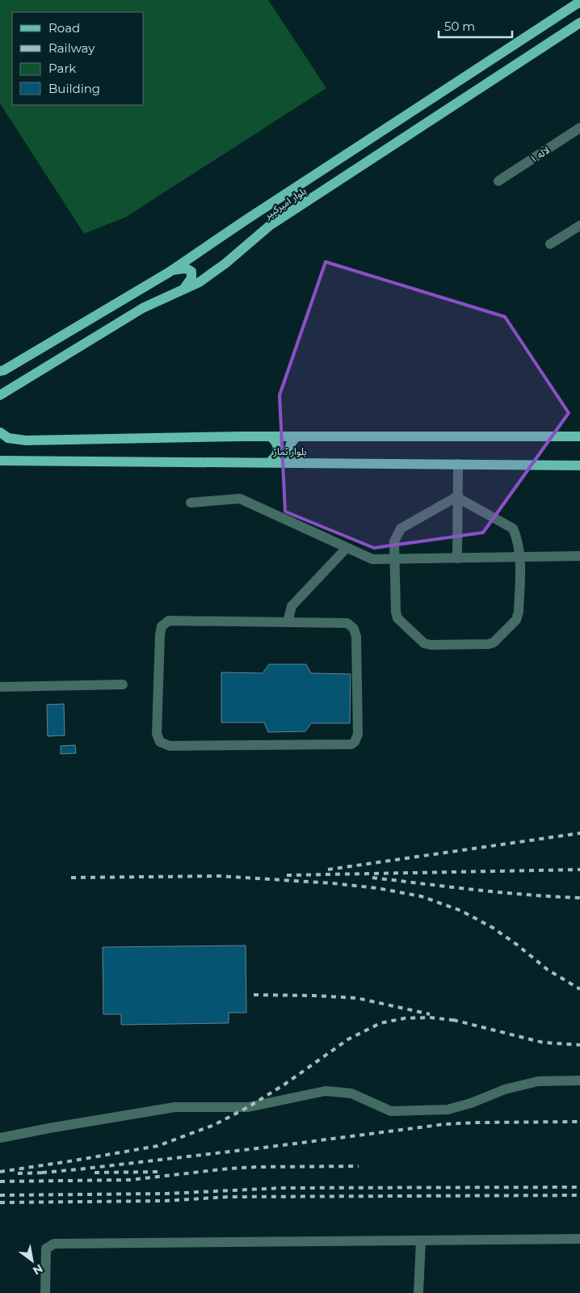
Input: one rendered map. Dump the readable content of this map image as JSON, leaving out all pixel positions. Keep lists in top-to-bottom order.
{
  "streets": {
    "main road": ["بلوار امیرکبیر", "بلوار نماز"],
    "street": ["لاله ۱"]
  },
  "legend": [
    "Road",
    "Railway",
    "Park",
    "Building"
  ],
  "scale_bar": "50 m",
  "north": "bottom right"
}
